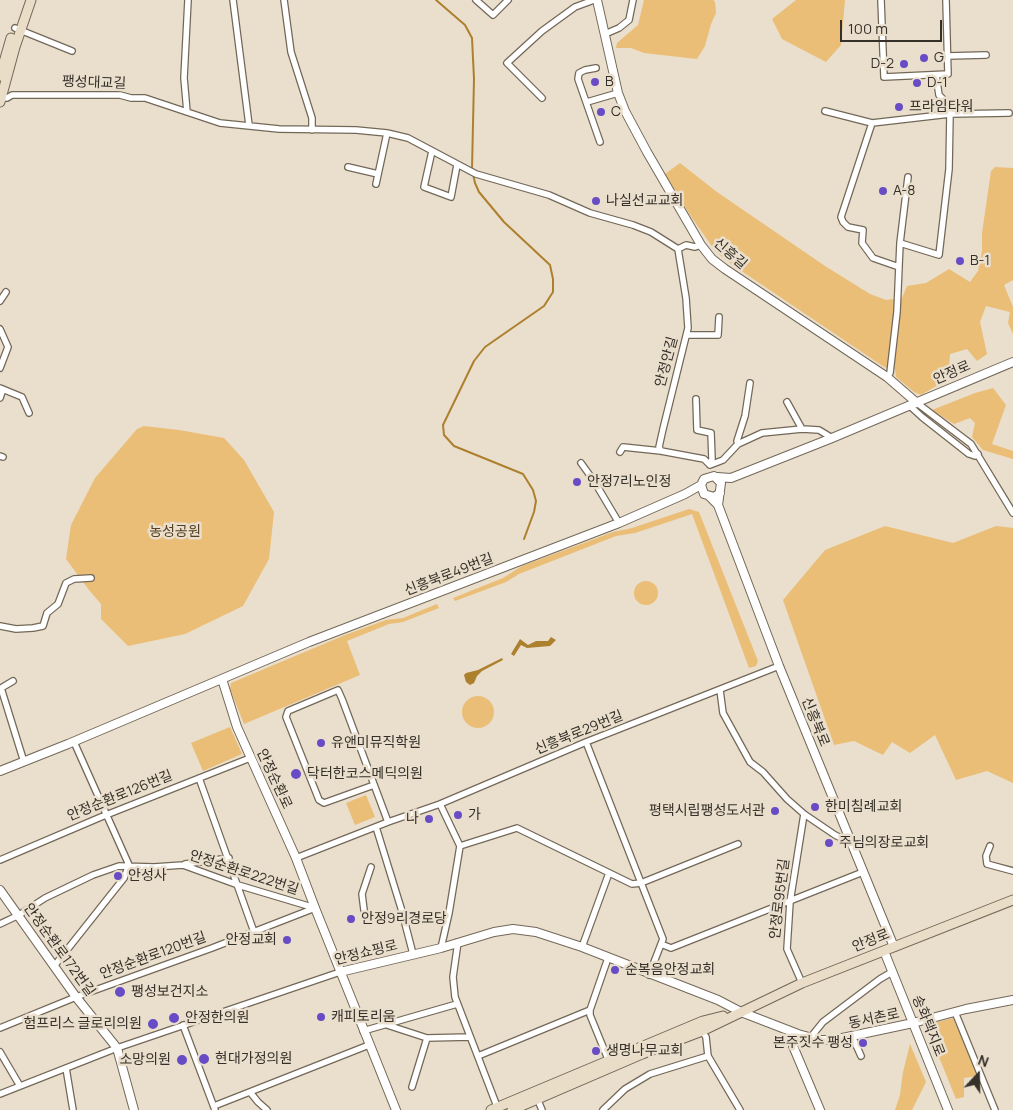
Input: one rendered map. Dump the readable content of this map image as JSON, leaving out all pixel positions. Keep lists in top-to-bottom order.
{
  "streets": {
    "main road": ["안정로"],
    "street": [
      "팽성대교길",
      "신흥길",
      "안정안길",
      "신흥북로49번길",
      "신흥북로",
      "신흥북로29번길",
      "안정순환로",
      "안정순환로126번길",
      "안정순환로222번길",
      "안정로95번길",
      "안정순환로172번길",
      "안정쇼핑로",
      "안정순환로120번길",
      "동서촌로",
      "송화택지로"
    ]
  },
  "crossings": [
    ["신흥길", "안정로"],
    ["안정로", "신흥북로"],
    ["안정로", "안정로95번길"],
    ["안정로", "안정쇼핑로"],
    ["안정로", "동서촌로"],
    ["안정로", "송화택지로"],
    ["신흥북로49번길", "안정순환로"],
    ["신흥북로", "신흥북로29번길"],
    ["신흥북로29번길", "안정순환로"],
    ["안정순환로", "안정순환로126번길"],
    ["안정순환로", "안정순환로222번길"],
    ["안정순환로", "안정쇼핑로"],
    ["안정순환로", "안정순환로120번길"],
    ["안정순환로222번길", "안정순환로172번길"],
    ["안정순환로222번길", "안정순환로120번길"],
    ["안정순환로172번길", "안정쇼핑로"],
    ["안정순환로172번길", "안정순환로120번길"],
    ["안정쇼핑로", "동서촌로"],
    ["동서촌로", "송화택지로"]
  ],
  "parks": ["농성공원"],
  "places": [
    "G",
    "D-2",
    "B",
    "D-1",
    "프라임타워",
    "C",
    "A-8",
    "나실선교교회",
    "B-1",
    "안정7리노인정",
    "유앤미뮤직학원",
    "닥터한코스메딕의원",
    "한미침례교회",
    "평택시립팽성도서관",
    "가",
    "나",
    "주님의장로교회",
    "안성사",
    "안정9리경로당",
    "안정교회",
    "순복음안정교회",
    "팽성보건지소",
    "캐피토리움",
    "안정한의원",
    "험프리스 글로리의원",
    "본주짓수 팽성",
    "생명나무교회",
    "현대가정의원",
    "소망의원"
  ],
  "scale_bar": "100 m",
  "north": "top"
}
